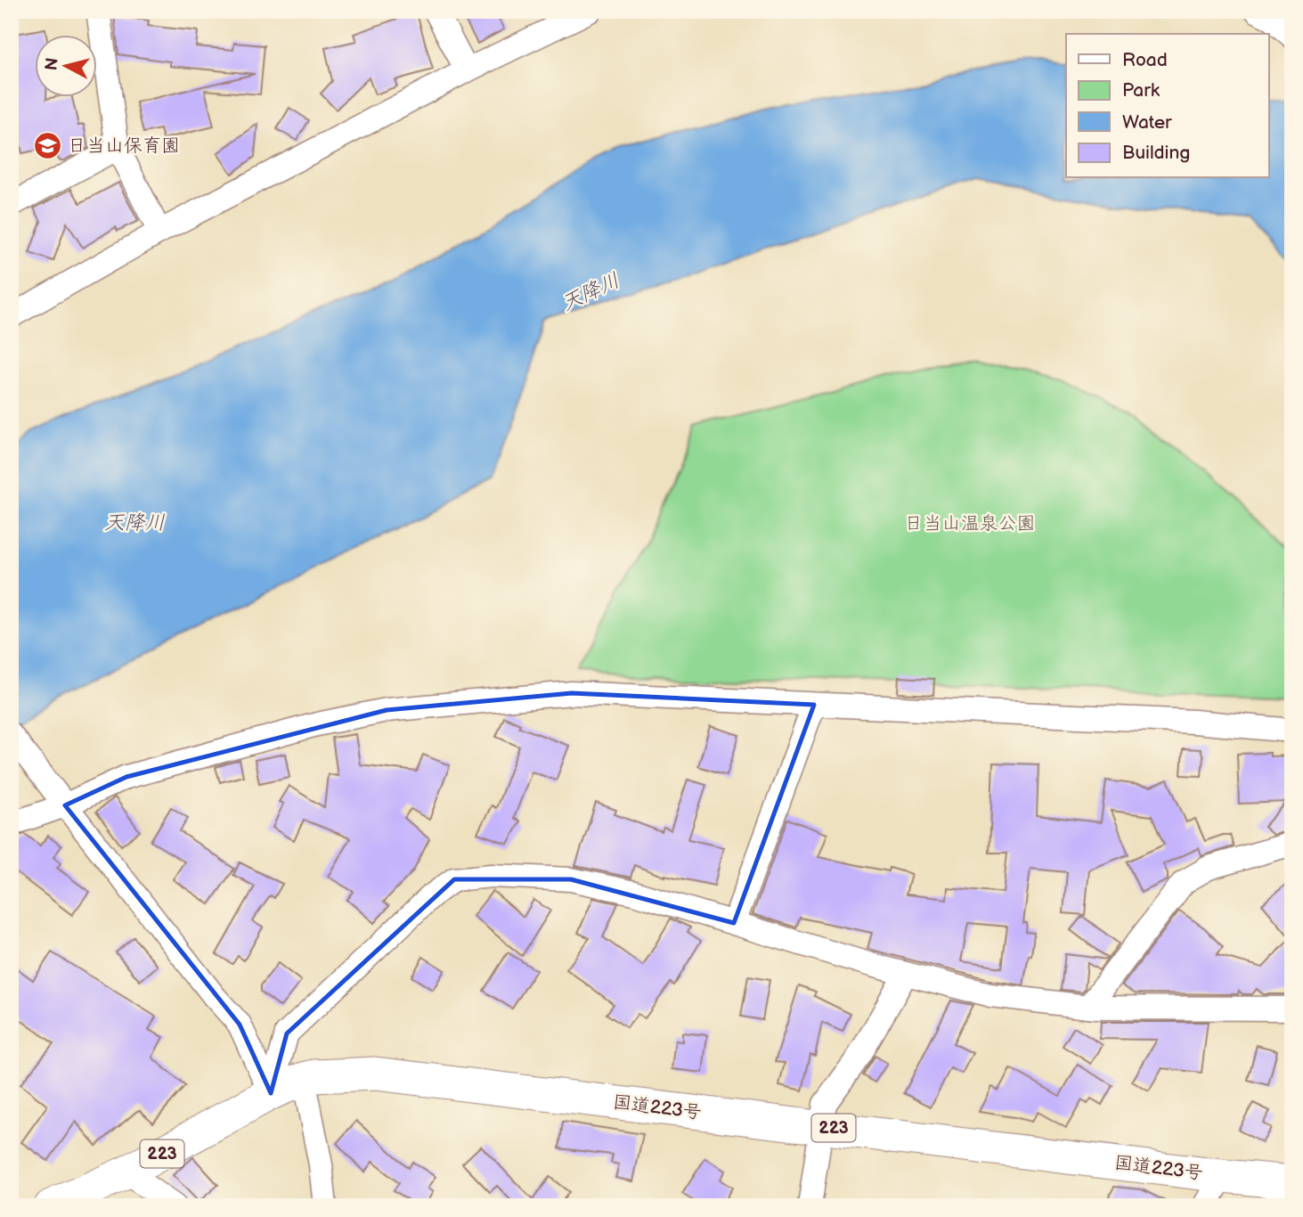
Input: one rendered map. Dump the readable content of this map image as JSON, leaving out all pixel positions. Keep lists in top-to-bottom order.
{
  "streets": {
    "highway": ["国道223号", "223"]
  },
  "water": ["天降川"],
  "parks": ["日当山温泉公園"],
  "places": {
    "school or university": ["日当山保育園"]
  },
  "legend": [
    "Road",
    "Park",
    "Water",
    "Building"
  ],
  "north": "left"
}
